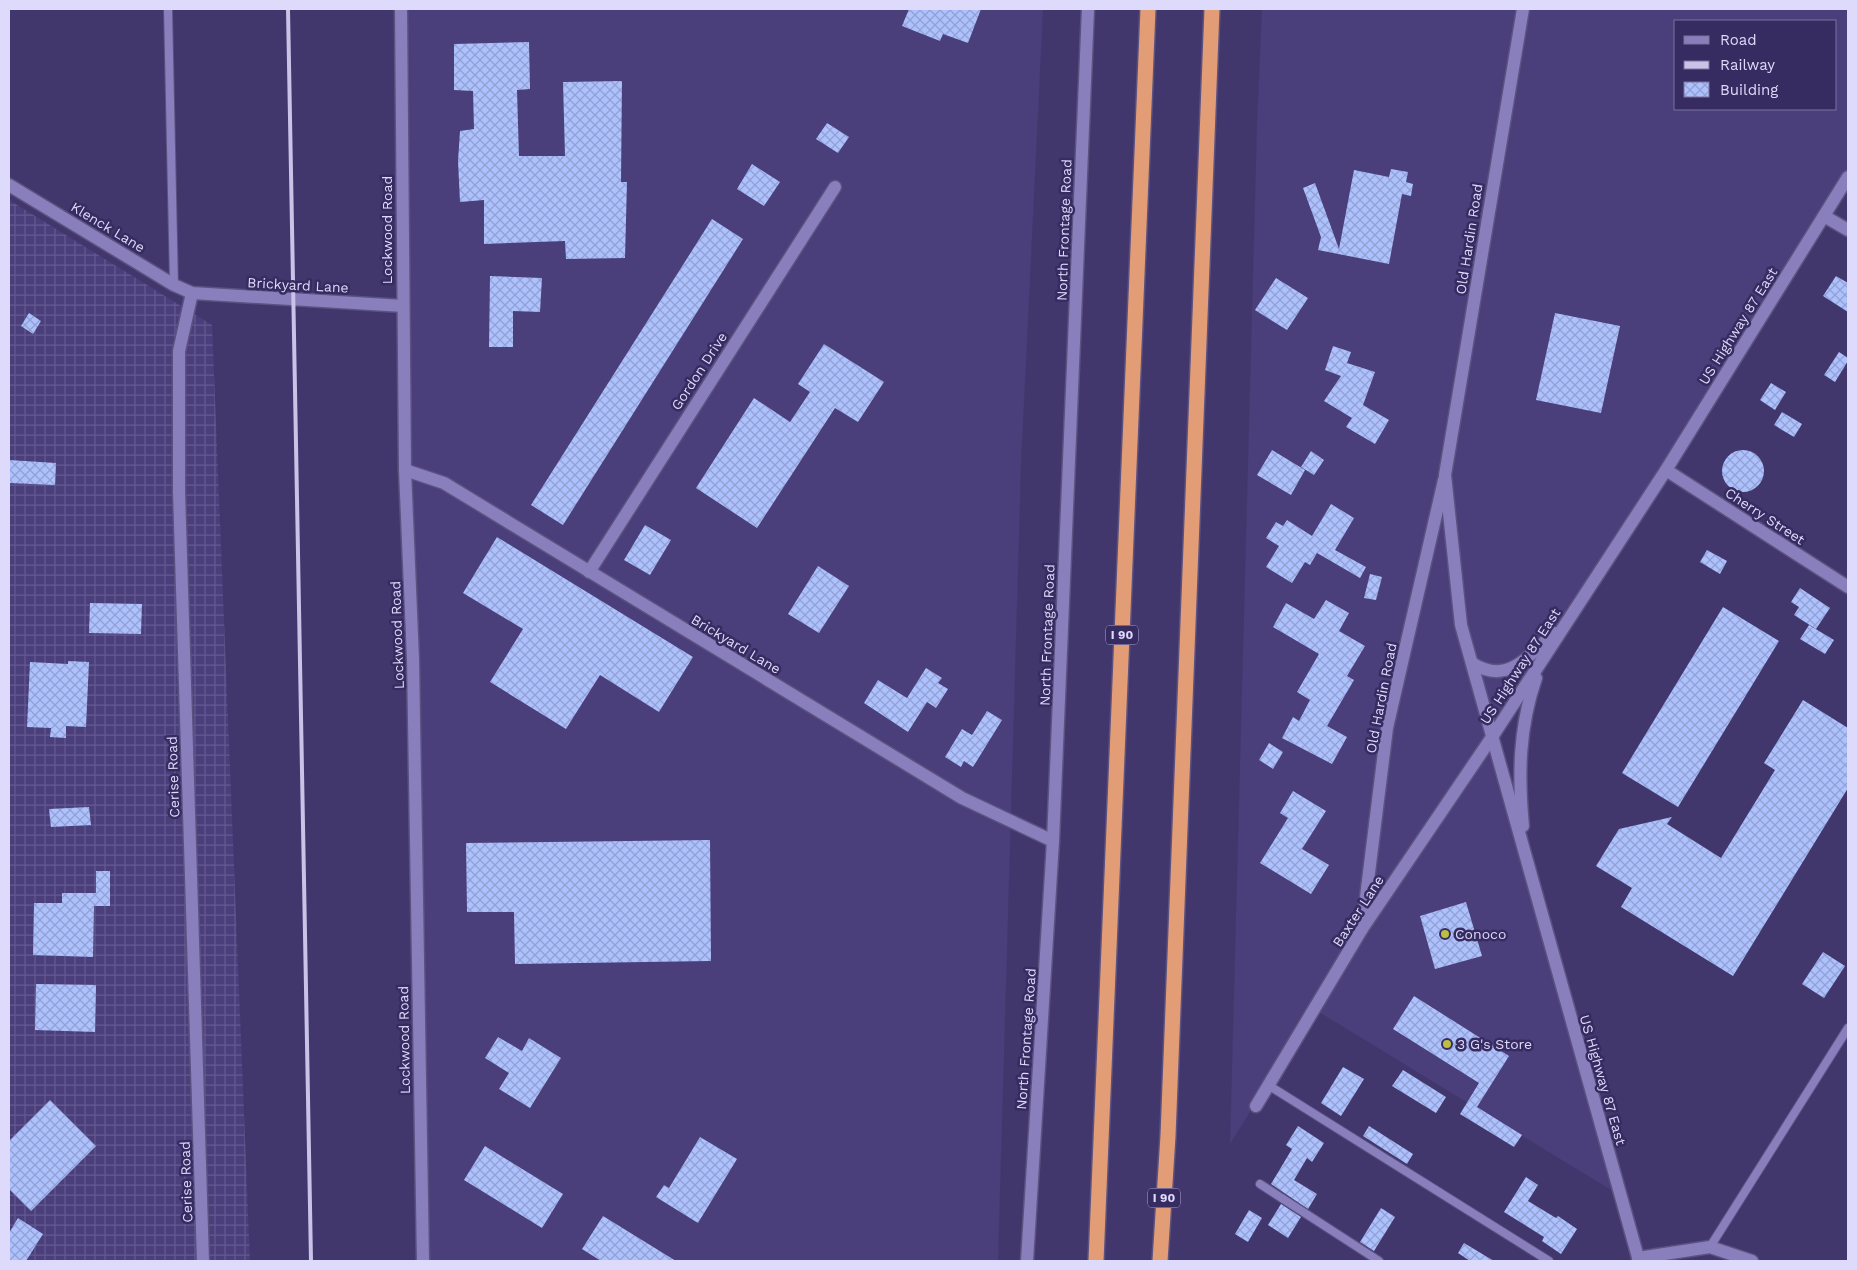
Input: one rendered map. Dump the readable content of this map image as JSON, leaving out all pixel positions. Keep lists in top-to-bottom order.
{
  "streets": {
    "highway": ["I 90"],
    "street": [
      "Klenck Lane",
      "Lockwood Road",
      "North Frontage Road",
      "Old Hardin Road",
      "Brickyard Lane",
      "US Highway 87 East",
      "Gordon Drive",
      "Cherry Street",
      "Cerise Road",
      "Baxter Lane"
    ]
  },
  "crossings": [
    ["Klenck Lane", "Brickyard Lane"],
    ["Klenck Lane", "Cerise Road"],
    ["Lockwood Road", "Brickyard Lane"],
    ["North Frontage Road", "Brickyard Lane"],
    ["Old Hardin Road", "US Highway 87 East"],
    ["Old Hardin Road", "Baxter Lane"],
    ["Brickyard Lane", "Gordon Drive"],
    ["Brickyard Lane", "Cerise Road"],
    ["US Highway 87 East", "Cherry Street"],
    ["US Highway 87 East", "Baxter Lane"]
  ],
  "places": ["Conoco", "3 G's Store"],
  "legend": ["Road", "Railway", "Building"]
}
